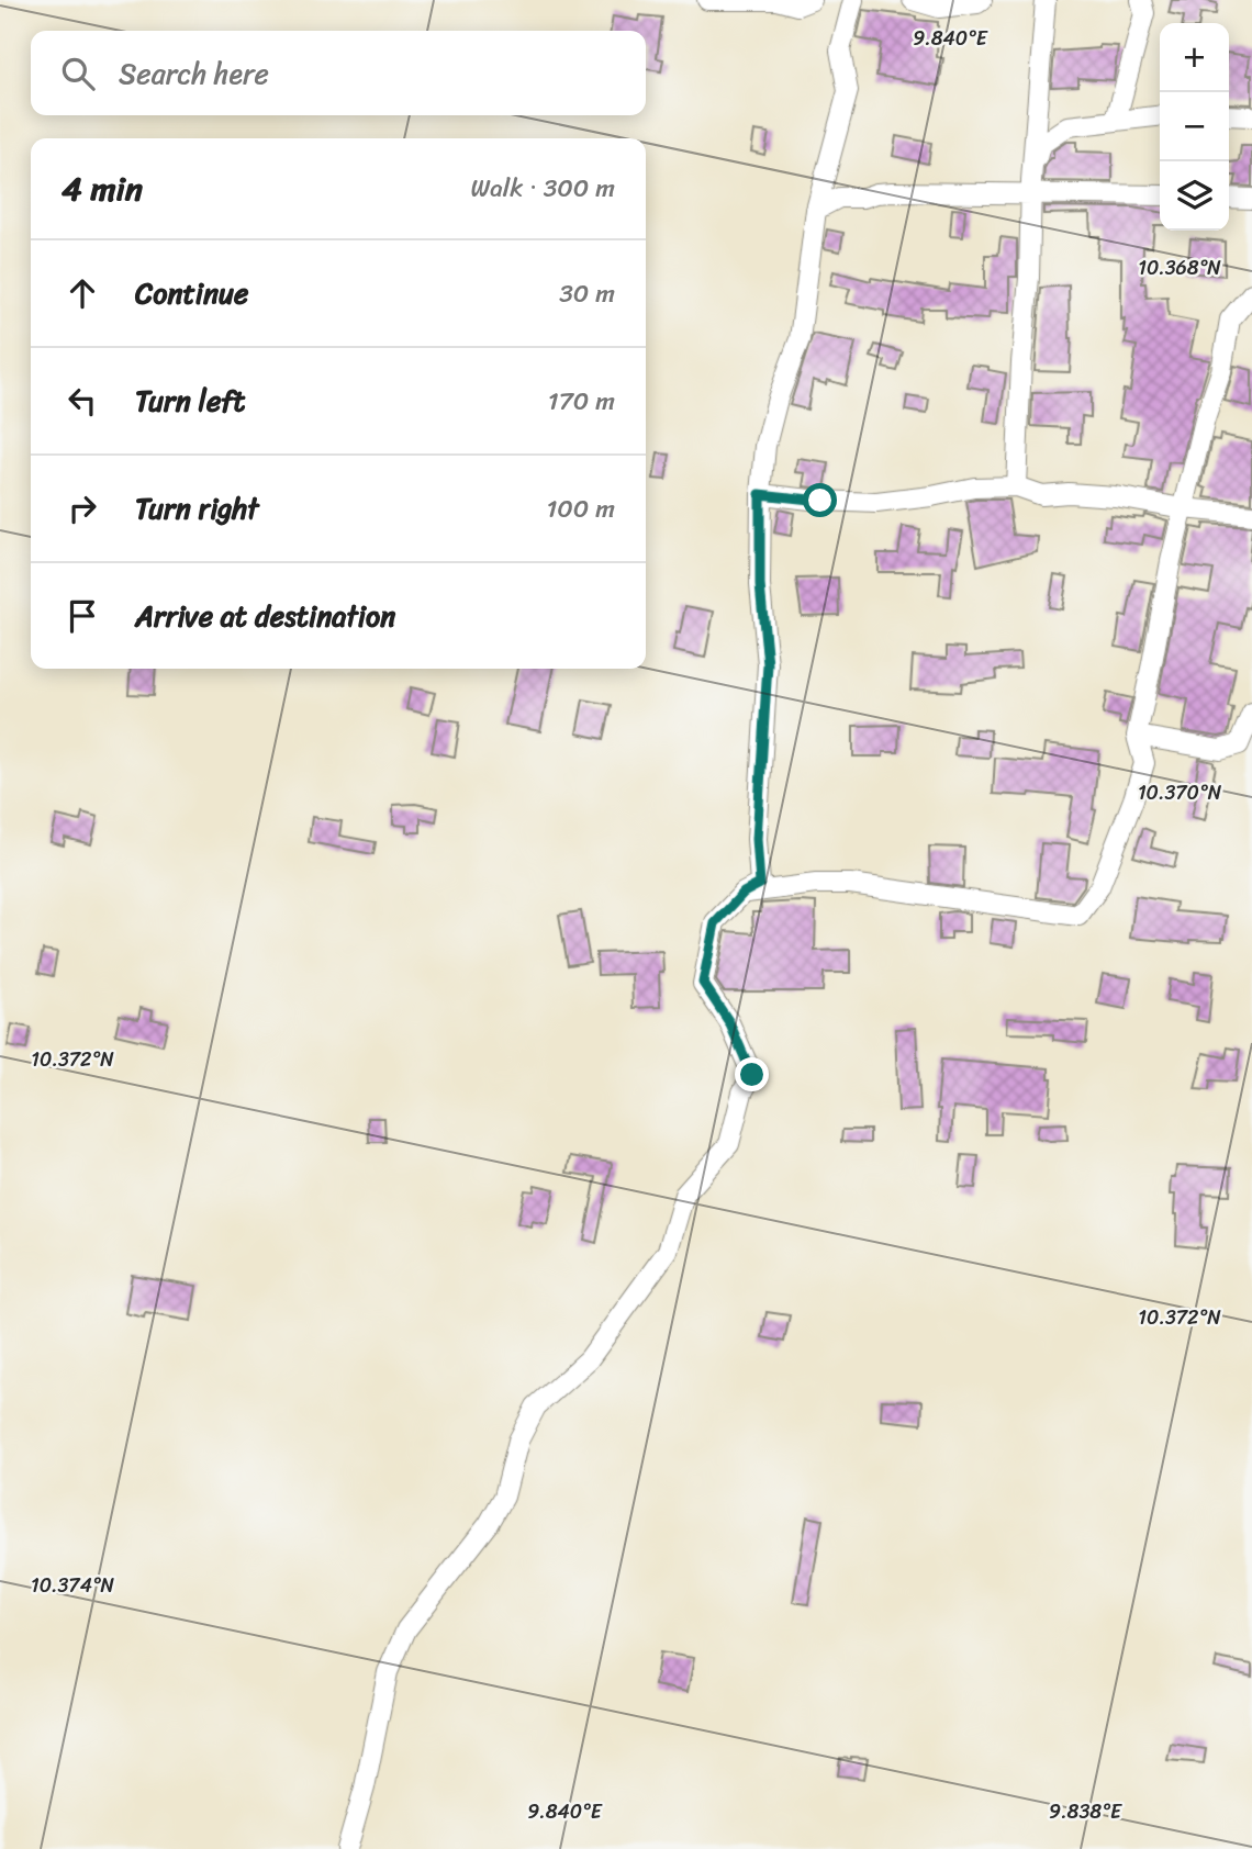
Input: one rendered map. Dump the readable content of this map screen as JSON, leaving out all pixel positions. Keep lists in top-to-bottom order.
{
  "page": {
    "map_buttons": ["+", "−"],
    "search": "Search here",
    "heading": ["4 min", "Walk · 300 m"],
    "list": [
      ["Continue", "30 m"],
      ["Turn left", "170 m"],
      ["Turn right", "100 m"],
      "Arrive at destination"
    ]
  },
  "coordinates": [
    "9.840°E",
    "10.368°N",
    "10.370°N",
    "10.372°N",
    "10.374°N",
    "9.838°E"
  ]
}
